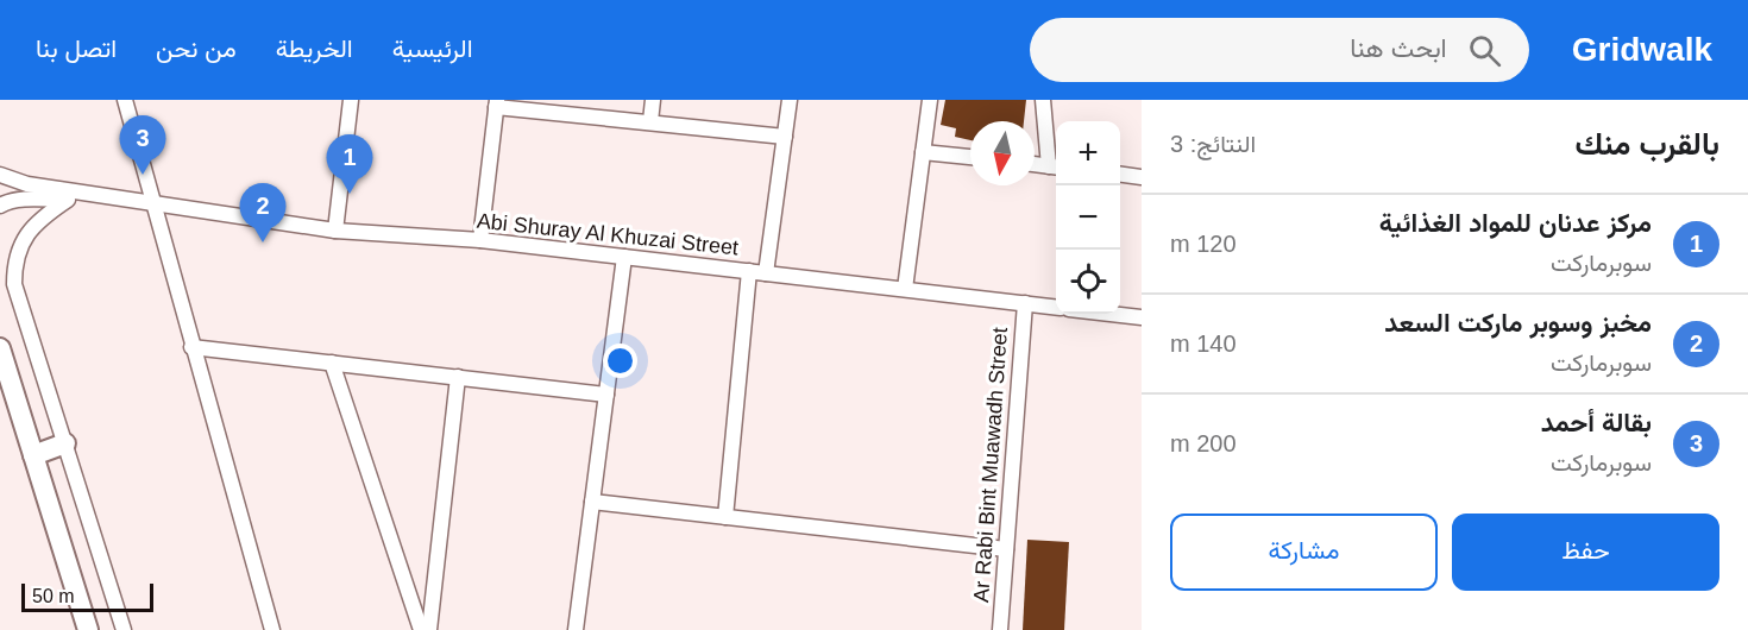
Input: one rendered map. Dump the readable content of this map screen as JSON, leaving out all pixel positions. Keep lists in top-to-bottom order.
{
  "streets": {
    "street": ["Abi Shuray Al Khuzai Street", "Ar Rabi Bint Muawadh Street"]
  },
  "crossings": [
    ["Abi Shuray Al Khuzai Street", "Ar Rabi Bint Muawadh Street"]
  ],
  "scale_bar": "50 m",
  "north": "bottom",
  "page": {
    "header": "Gridwalk",
    "search": "ابحث هنا",
    "nav": [
      "الرئيسية",
      "الخريطة",
      "من نحن",
      "اتصل بنا"
    ],
    "heading": ["بالقرب منك", "النتائج: 3"],
    "pins": ["3", "1", "2"],
    "map_buttons": ["+", "−"],
    "list": [
      {
        "mark": "1",
        "name": "مركز عدنان للمواد الغذائية",
        "note": "سوبرماركت",
        "value": "120 m"
      },
      {
        "mark": "2",
        "name": "مخبز وسوبر ماركت السعد",
        "note": "سوبرماركت",
        "value": "140 m"
      },
      {
        "mark": "3",
        "name": "بقالة أحمد",
        "note": "سوبرماركت",
        "value": "200 m"
      }
    ],
    "buttons": ["حفظ", "مشاركة"],
    "scale": "50 m"
  }
}
